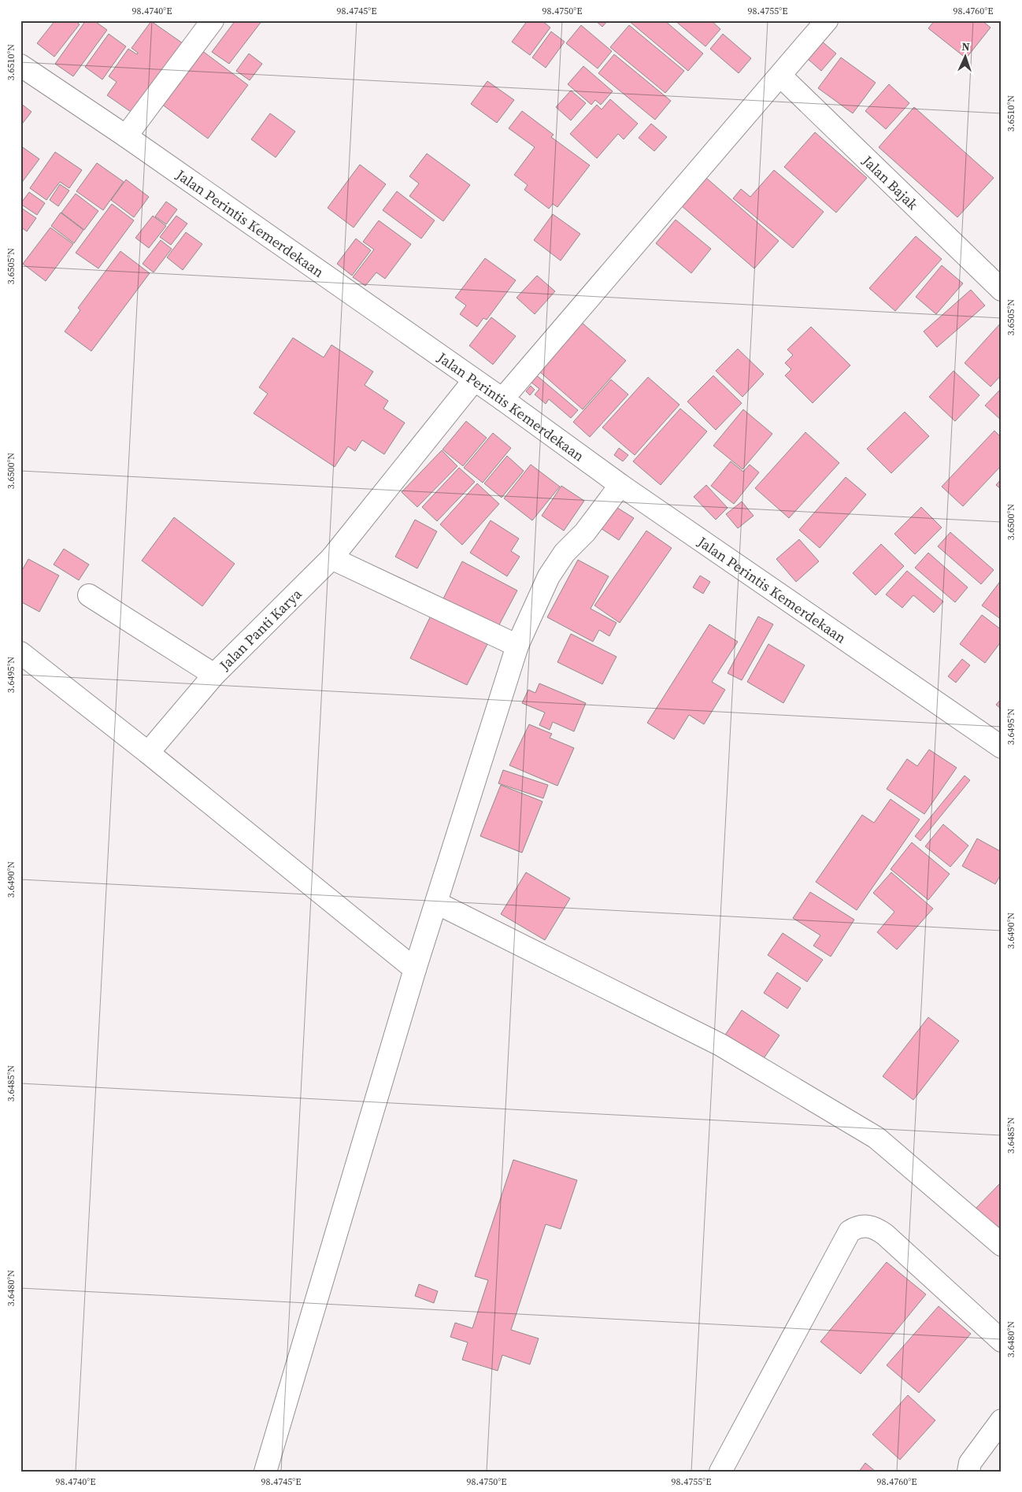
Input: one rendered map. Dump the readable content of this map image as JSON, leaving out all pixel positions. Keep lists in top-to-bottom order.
{
  "streets": {
    "street": ["Jalan Bajak", "Jalan Perintis Kemerdekaan", "Jalan Panti Karya"]
  },
  "crossings": [
    ["Jalan Perintis Kemerdekaan", "Jalan Panti Karya"]
  ],
  "north": "top",
  "coordinates": [
    "98.4740°E",
    "98.4745°E",
    "98.4750°E",
    "98.4755°E",
    "98.4760°E",
    "3.6510°N",
    "3.6505°N",
    "3.6500°N",
    "3.6495°N",
    "3.6490°N",
    "3.6485°N",
    "3.6480°N"
  ]
}
